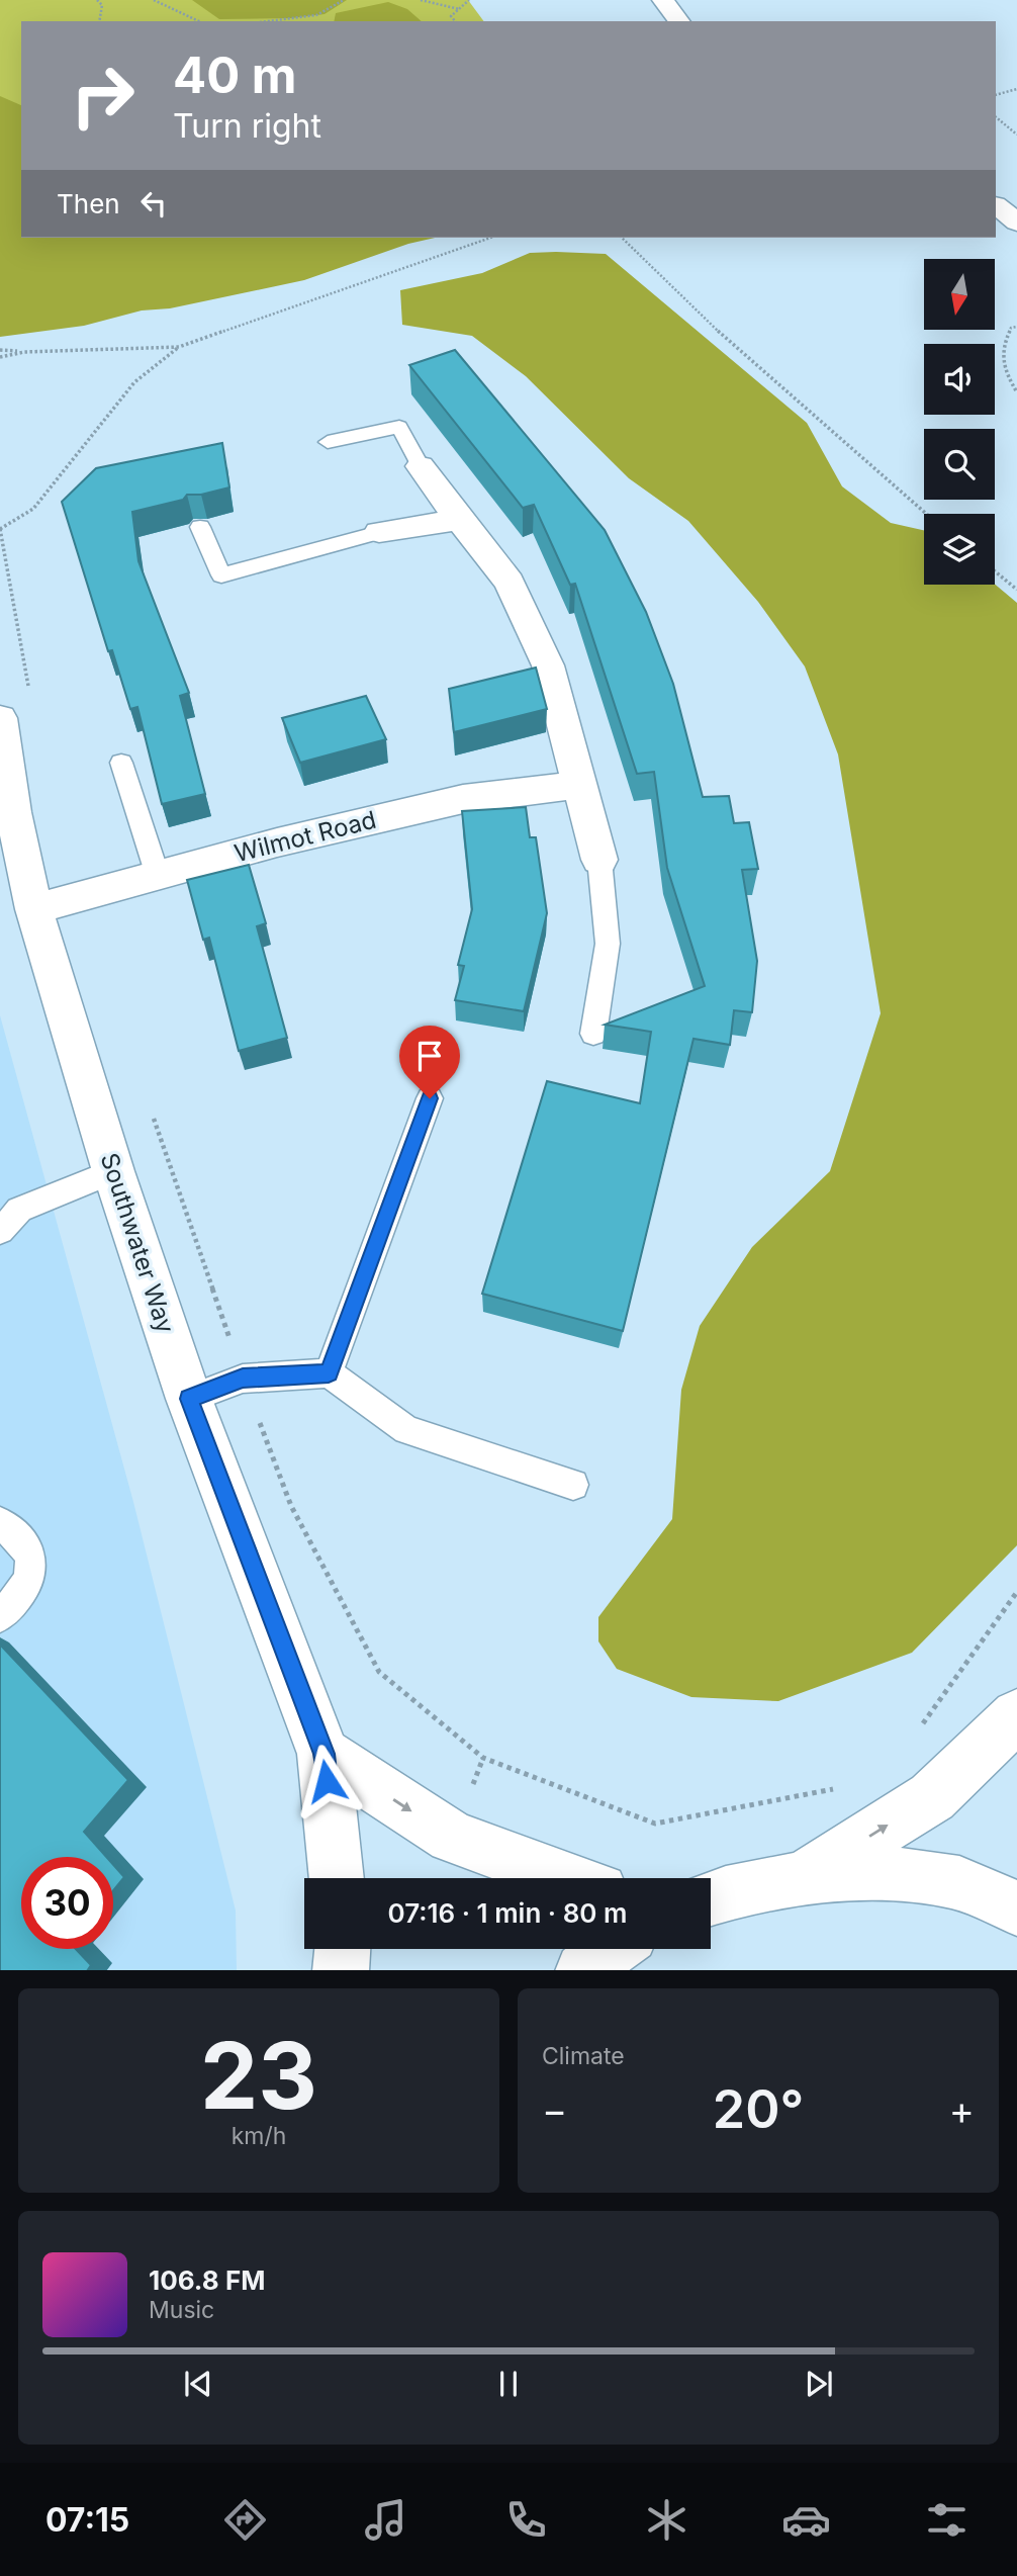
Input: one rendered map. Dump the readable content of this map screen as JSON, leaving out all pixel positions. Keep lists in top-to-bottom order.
{
  "streets": {
    "street": ["Wilmot Road", "Southwater Way"]
  },
  "crossings": [
    ["Wilmot Road", "Southwater Way"]
  ],
  "north": "bottom",
  "page": {
    "turn": ["40 m", "Turn right"],
    "then": "Then",
    "limit": "30",
    "trip": "07:16 · 1 min · 80 m",
    "tile": [
      ["23", "km/h"],
      "Climate"
    ],
    "heat": ["−", "20°", "+"],
    "song": ["106.8 FM", "Music"],
    "tabs": "07:15"
  }
}
